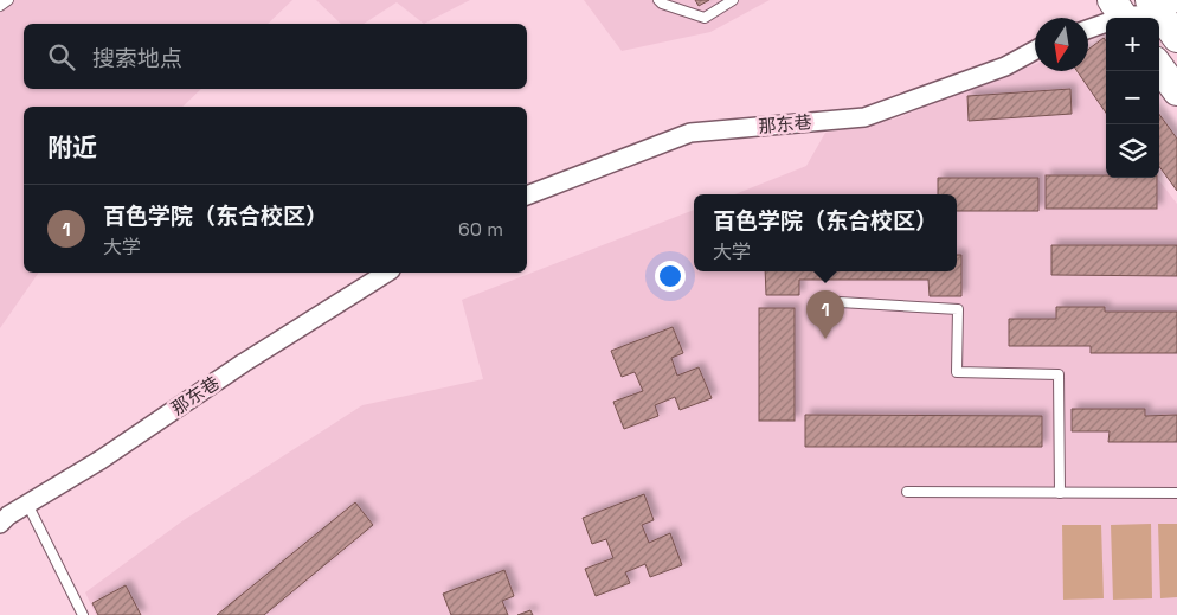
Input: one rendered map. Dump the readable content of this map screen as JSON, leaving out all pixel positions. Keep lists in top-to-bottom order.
{
  "streets": {
    "street": ["那东巷"]
  },
  "north": "bottom",
  "page": {
    "map_buttons": ["+", "−"],
    "search": "搜索地点",
    "heading": "附近",
    "list": [
      {
        "mark": "1",
        "name": "百色学院（东合校区）",
        "note": "大学",
        "value": "60 m"
      }
    ],
    "popup": ["百色学院（东合校区）", "大学"],
    "pins": "1"
  }
}
